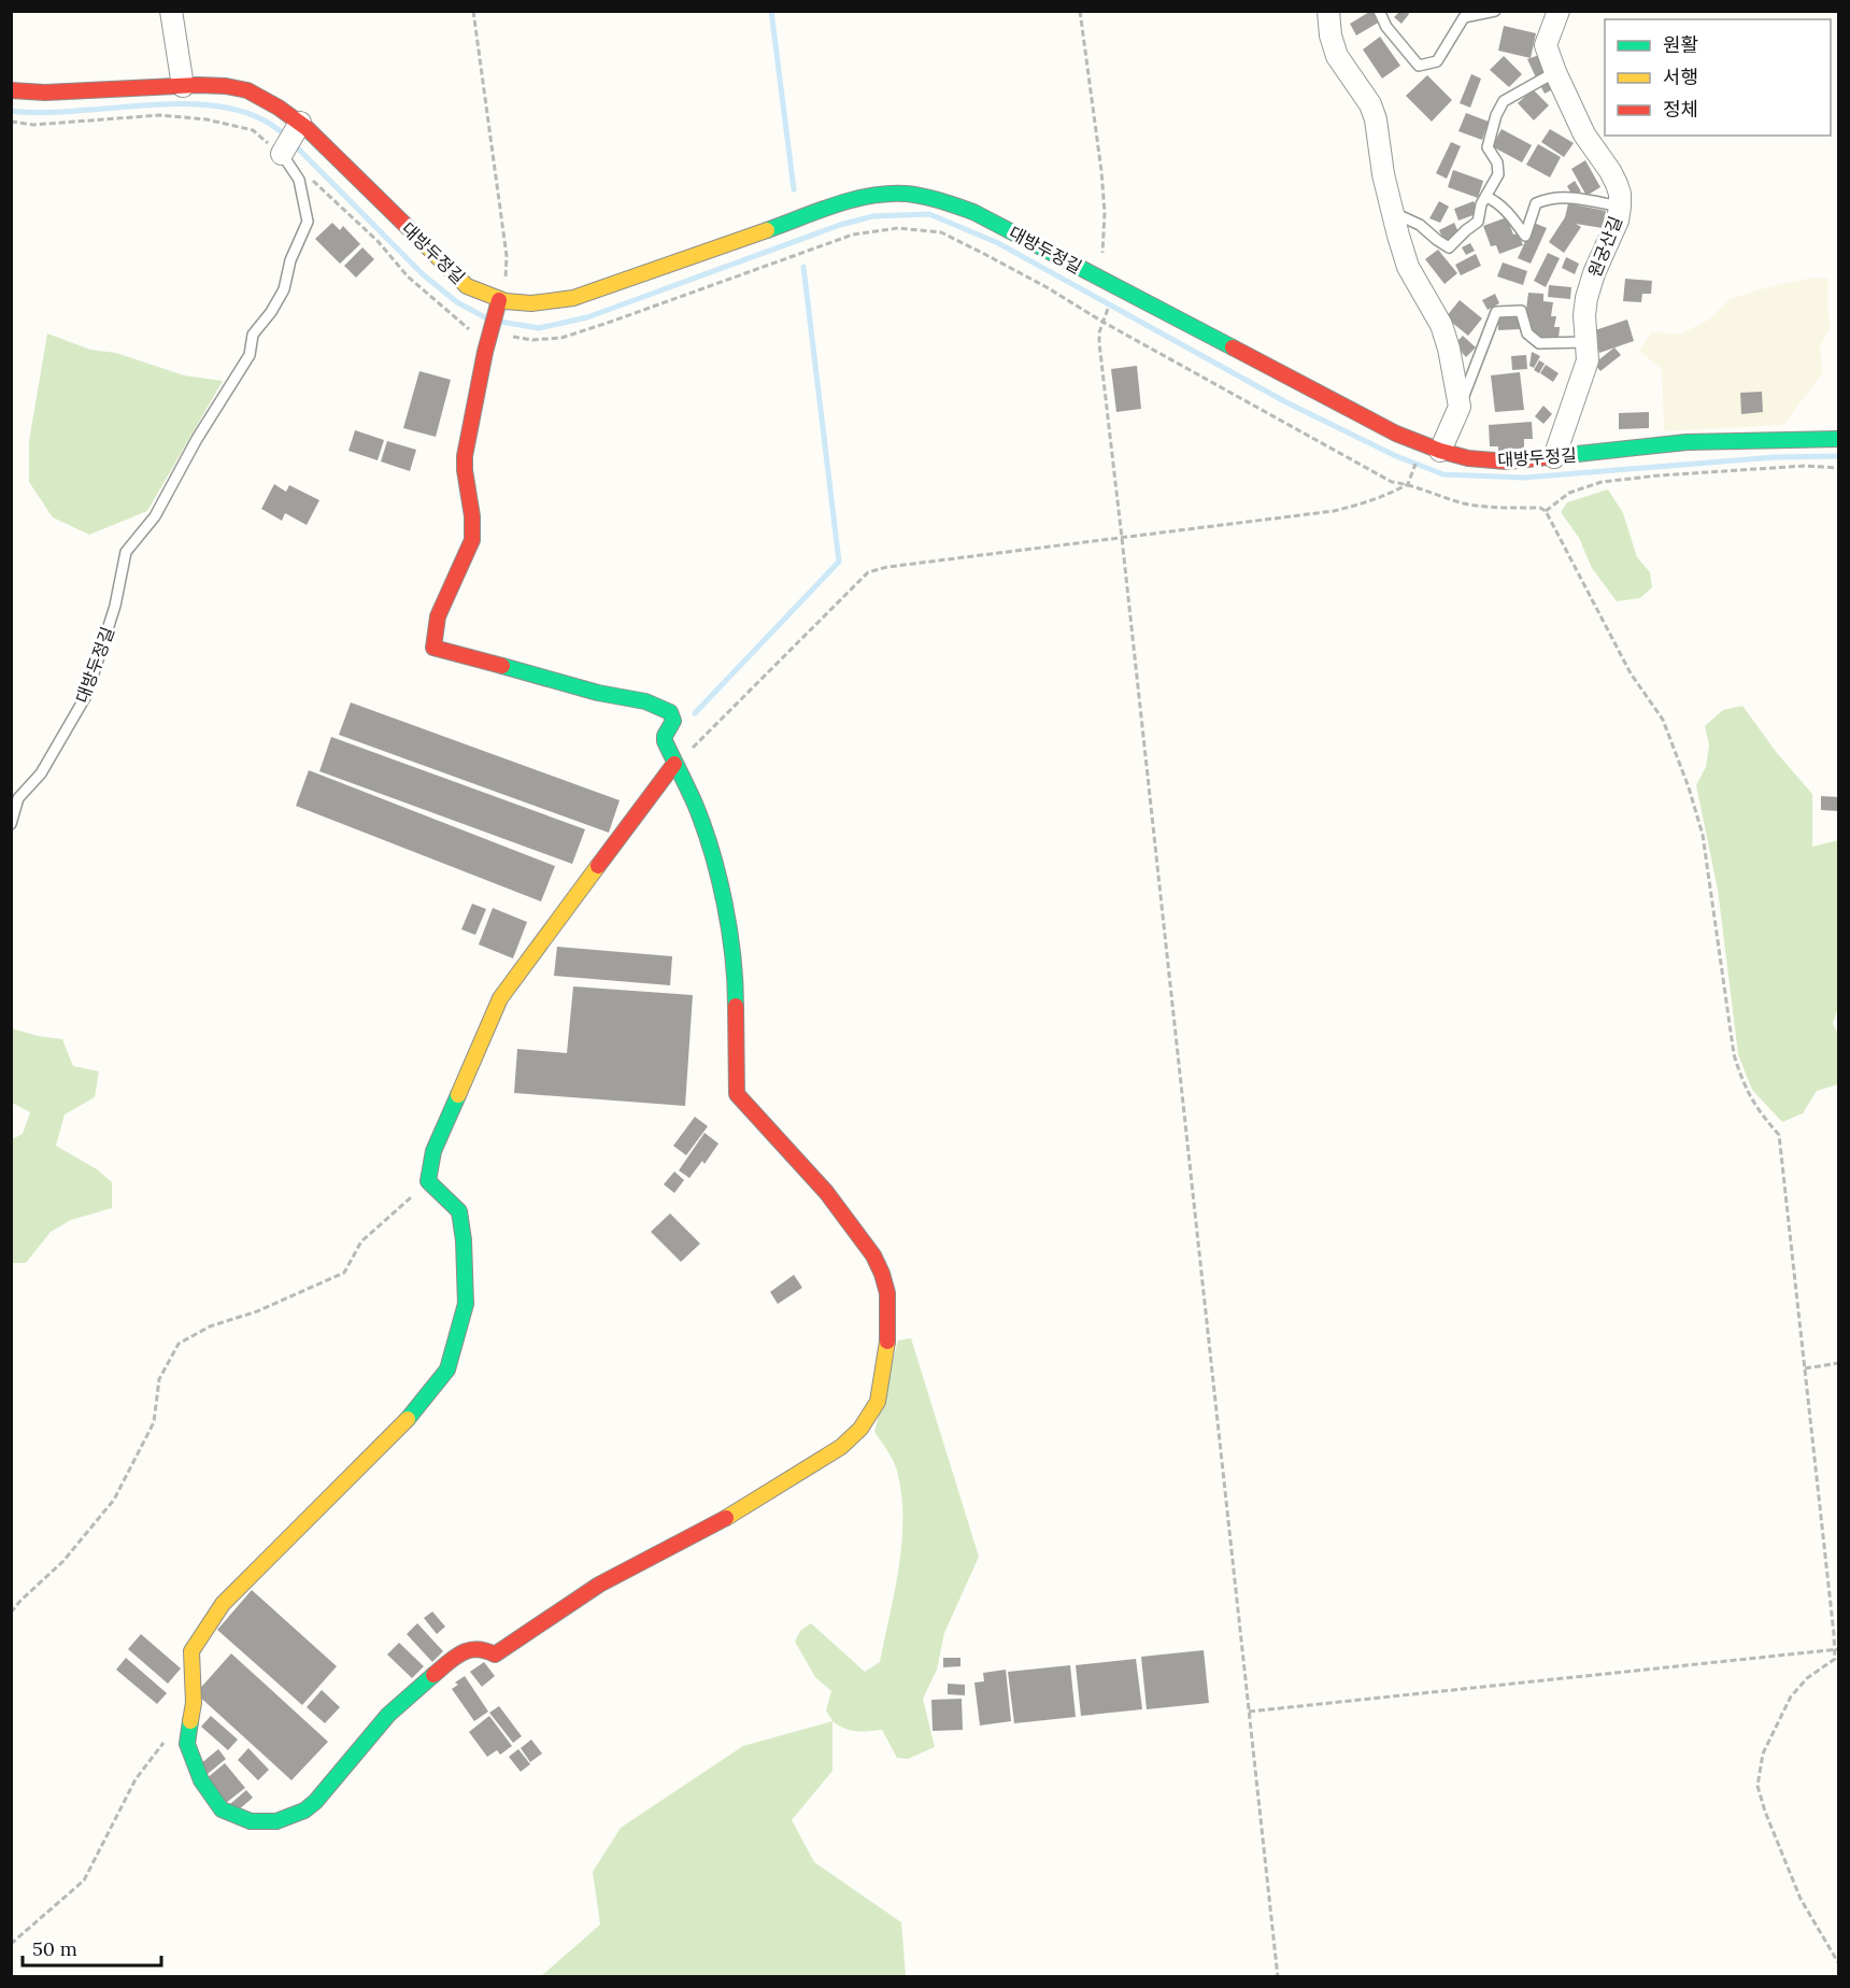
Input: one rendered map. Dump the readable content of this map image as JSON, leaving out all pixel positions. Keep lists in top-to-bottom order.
{
  "streets": {
    "street": ["원궁산길", "대방두정길"]
  },
  "crossings": [
    ["원궁산길", "대방두정길"]
  ],
  "legend": ["원활", "서행", "정체"],
  "scale_bar": "50 m"
}
